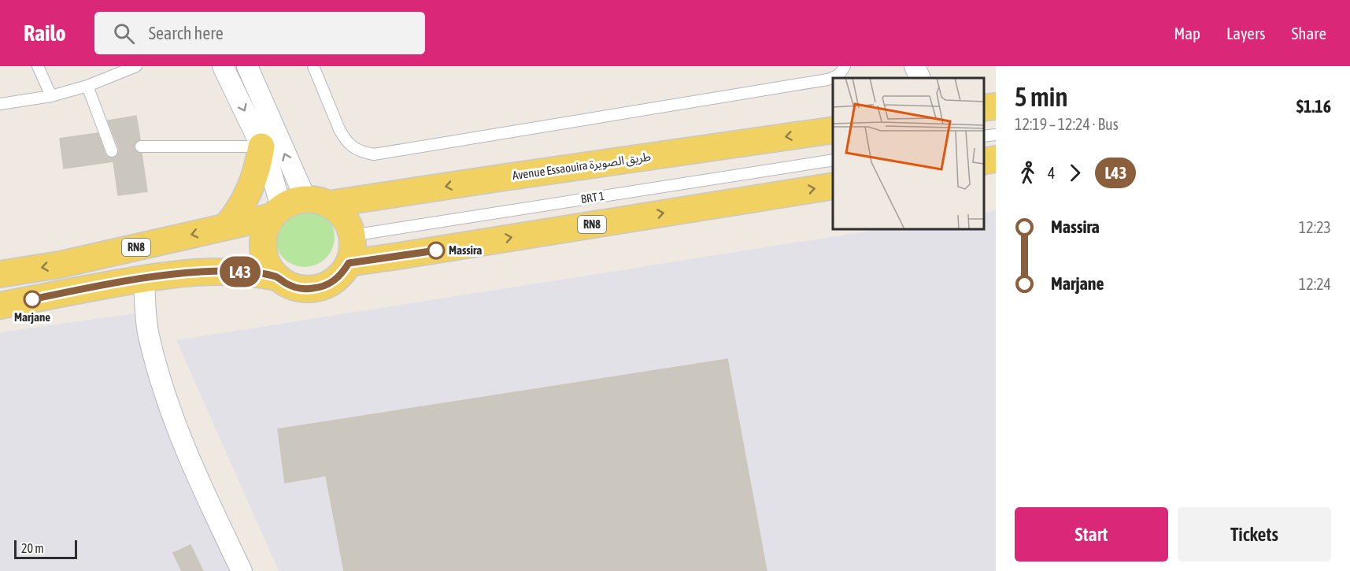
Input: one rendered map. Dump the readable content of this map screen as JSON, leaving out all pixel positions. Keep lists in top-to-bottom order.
{
  "streets": {
    "main road": ["Avenue Essaouira طريق الصويرة", "RN8"],
    "lane": ["BRT 1"]
  },
  "crossings": [
    ["Avenue Essaouira طريق الصويرة", "BRT 1"],
    ["Avenue Essaouira طريق الصويرة", "RN8"],
    ["BRT 1", "RN8"]
  ],
  "places": ["Massira", "Marjane"],
  "lines": ["bus line L43"],
  "scale_bar": "20 m",
  "page": {
    "header": "Railo",
    "search": "Search here",
    "nav": ["Map", "Layers", "Share"],
    "on_map": "L43",
    "heading": ["5 min", "12:19 – 12:24 · Bus", "$1.16"],
    "legs": ["4", "L43"],
    "list": [
      {
        "name": "Massira",
        "value": "12:23"
      },
      {
        "name": "Marjane",
        "value": "12:24"
      }
    ],
    "buttons": ["Start", "Tickets"],
    "scale": "20 m"
  }
}
